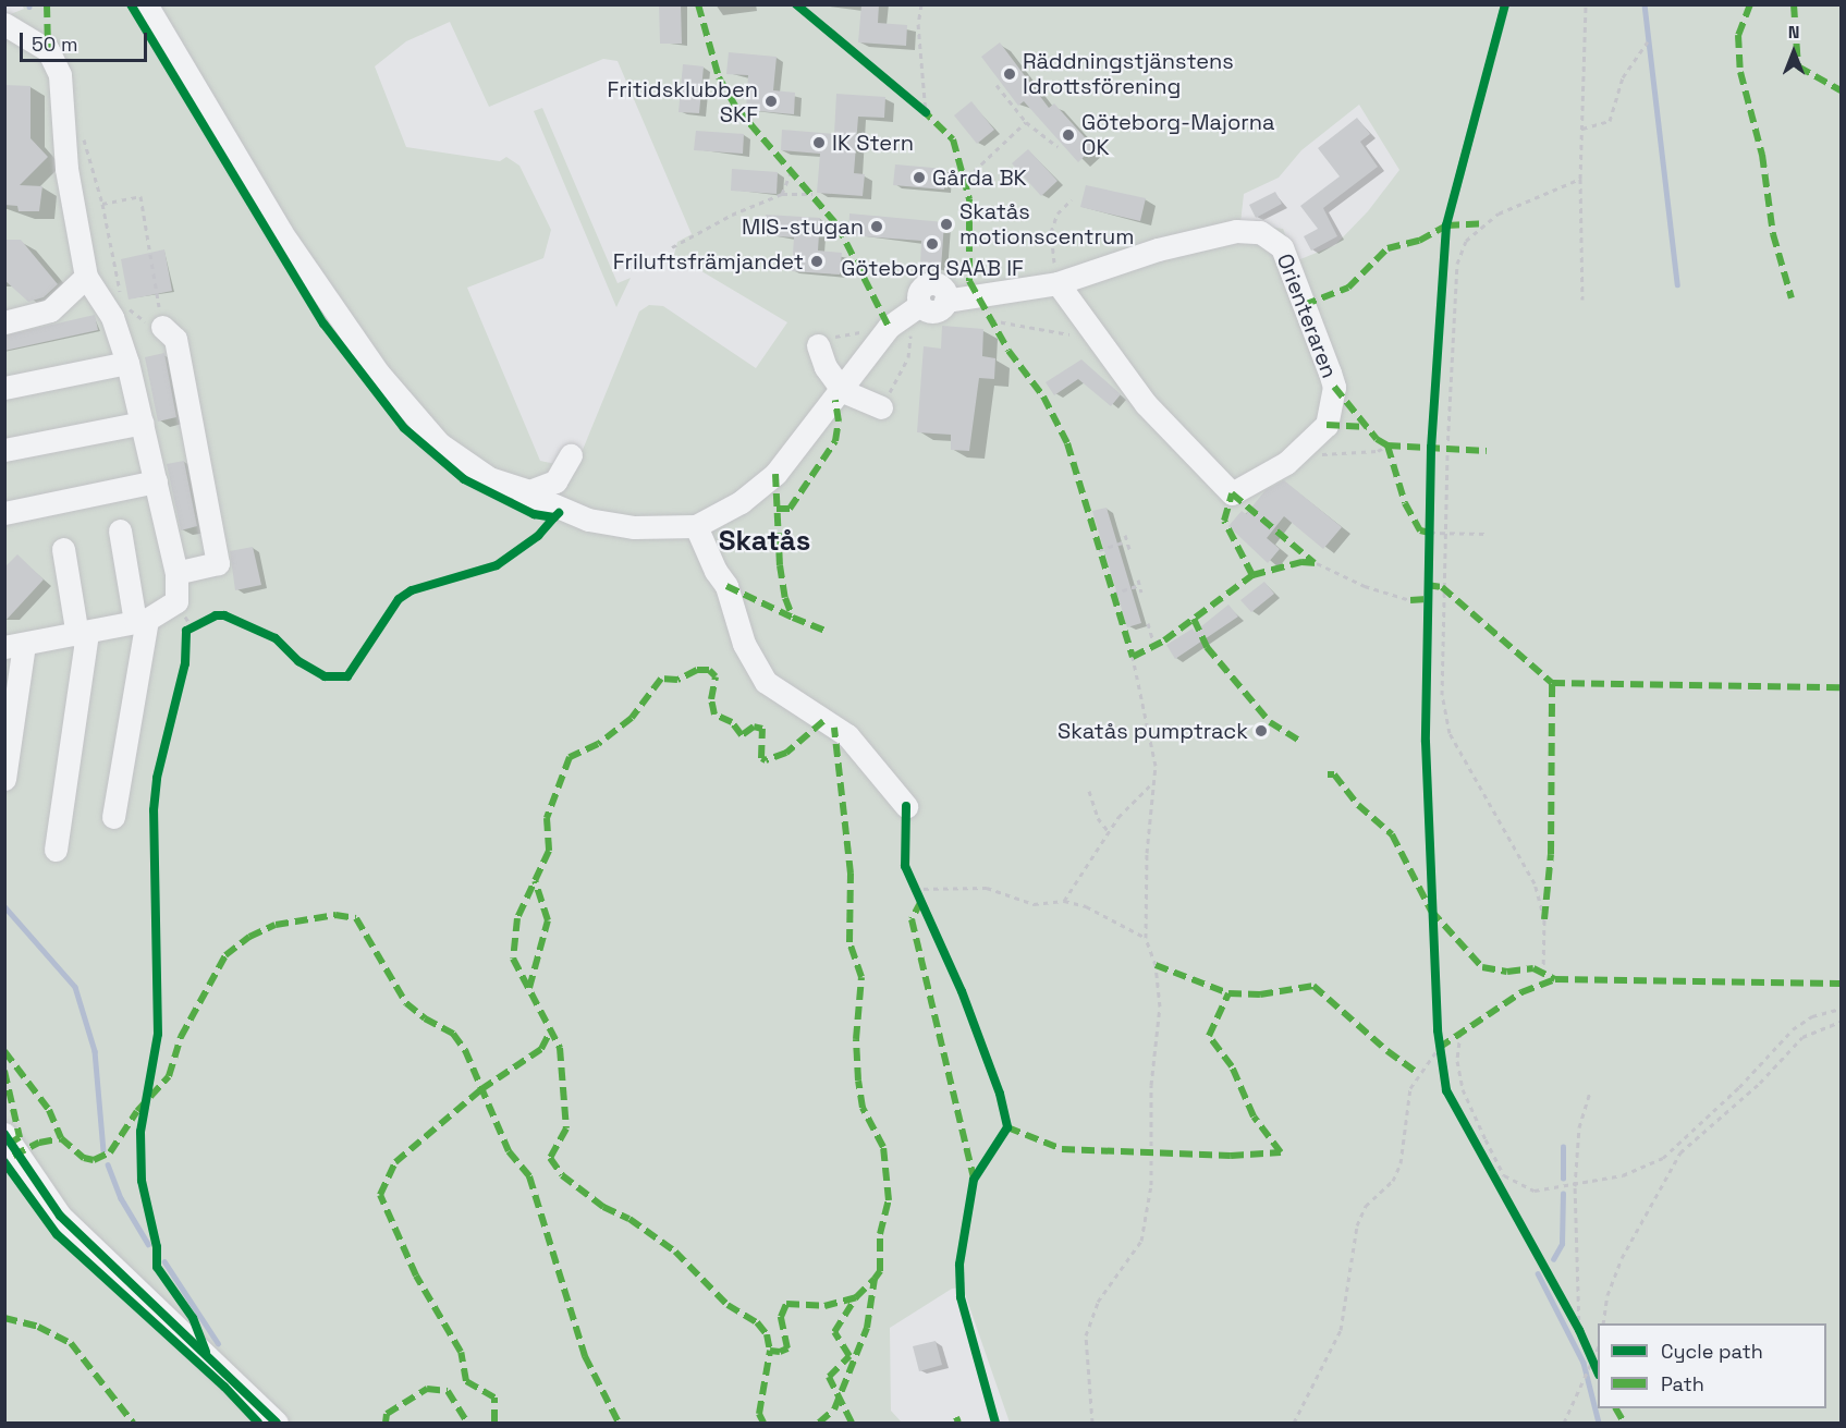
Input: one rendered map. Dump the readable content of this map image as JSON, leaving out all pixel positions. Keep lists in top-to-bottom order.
{
  "streets": {
    "street": ["Orienteraren"]
  },
  "districts": ["Skatås"],
  "places": [
    "Räddningstjänstens Idrottsförening",
    "Fritidsklubben SKF",
    "Göteborg-Majorna OK",
    "IK Stern",
    "Gårda BK",
    "Skatås motionscentrum",
    "MIS-stugan",
    "Göteborg SAAB IF",
    "Friluftsfrämjandet",
    "Skatås pumptrack"
  ],
  "legend": ["Cycle path", "Path"],
  "scale_bar": "50 m",
  "north": "top"
}
